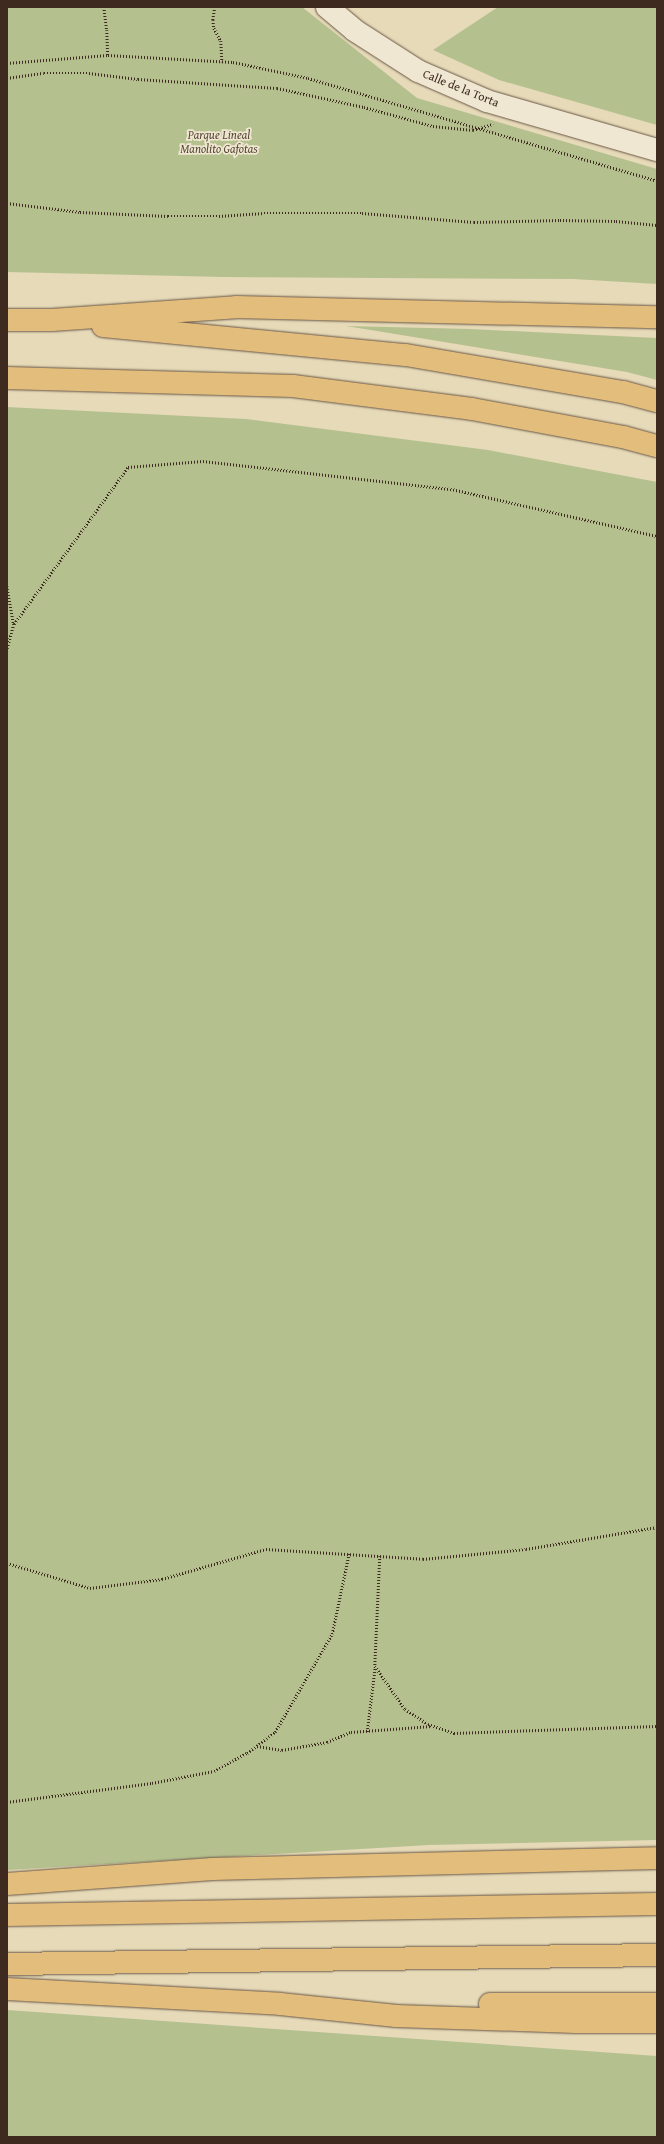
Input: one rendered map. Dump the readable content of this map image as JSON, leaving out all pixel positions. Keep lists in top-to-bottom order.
{
  "streets": {
    "street": ["Calle de la Torta"]
  },
  "parks": ["Parque Lineal Manolito Gafotas"]
}
